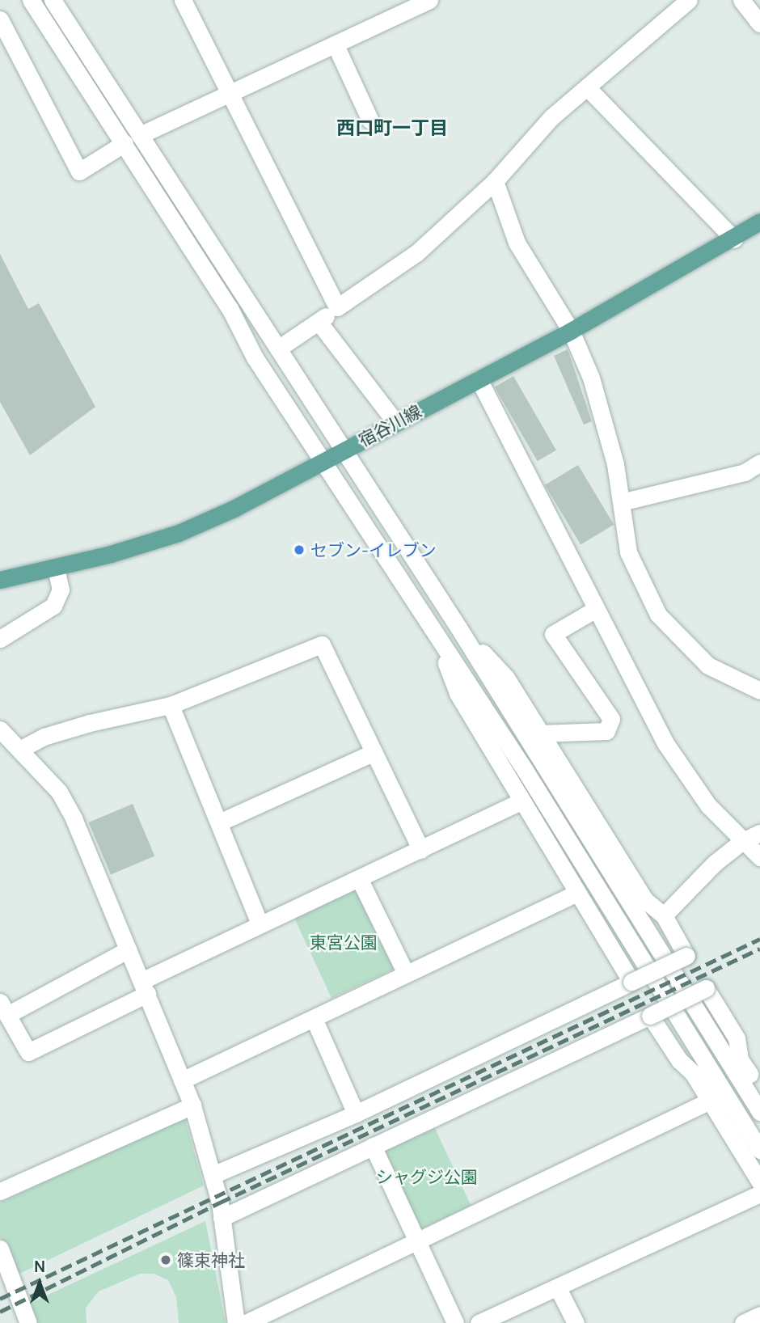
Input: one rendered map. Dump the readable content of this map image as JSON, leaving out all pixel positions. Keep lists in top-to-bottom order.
{
  "streets": {
    "main road": ["宿谷川線"]
  },
  "districts": ["西口町一丁目"],
  "parks": ["東宮公園", "シャグジ公園"],
  "places": ["セブン-イレブン", "篠束神社"],
  "north": "top"
}
